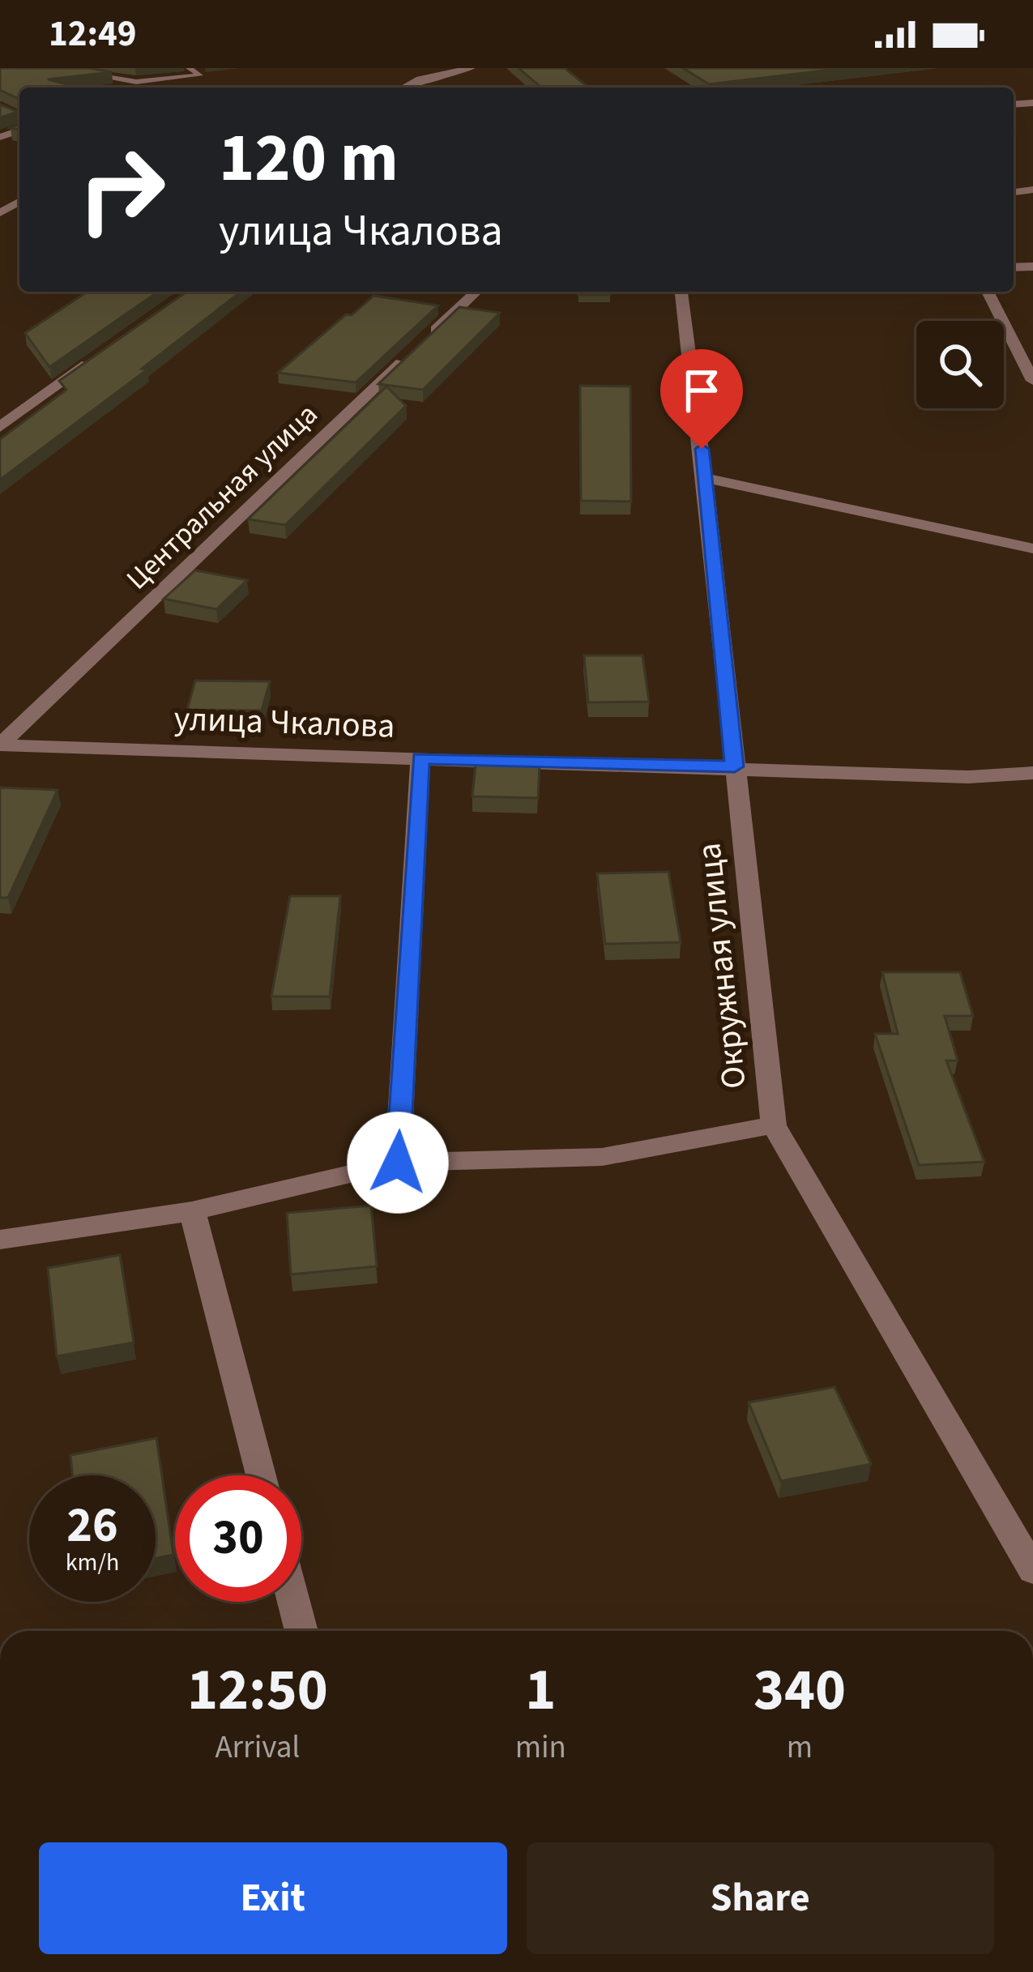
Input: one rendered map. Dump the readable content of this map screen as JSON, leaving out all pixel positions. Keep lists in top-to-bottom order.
{
  "streets": {
    "street": ["Центральная улица", "улица Чкалова", "Окружная улица"]
  },
  "crossings": [
    ["Центральная улица", "улица Чкалова"],
    ["улица Чкалова", "Окружная улица"]
  ],
  "page": {
    "status": "12:49",
    "turn": ["120 m", "улица Чкалова"],
    "speed": "26 km/h",
    "limit": "30",
    "eta": [
      "12:50",
      "Arrival",
      "1",
      "min",
      "340",
      "m"
    ],
    "buttons": ["Exit", "Share"]
  }
}
